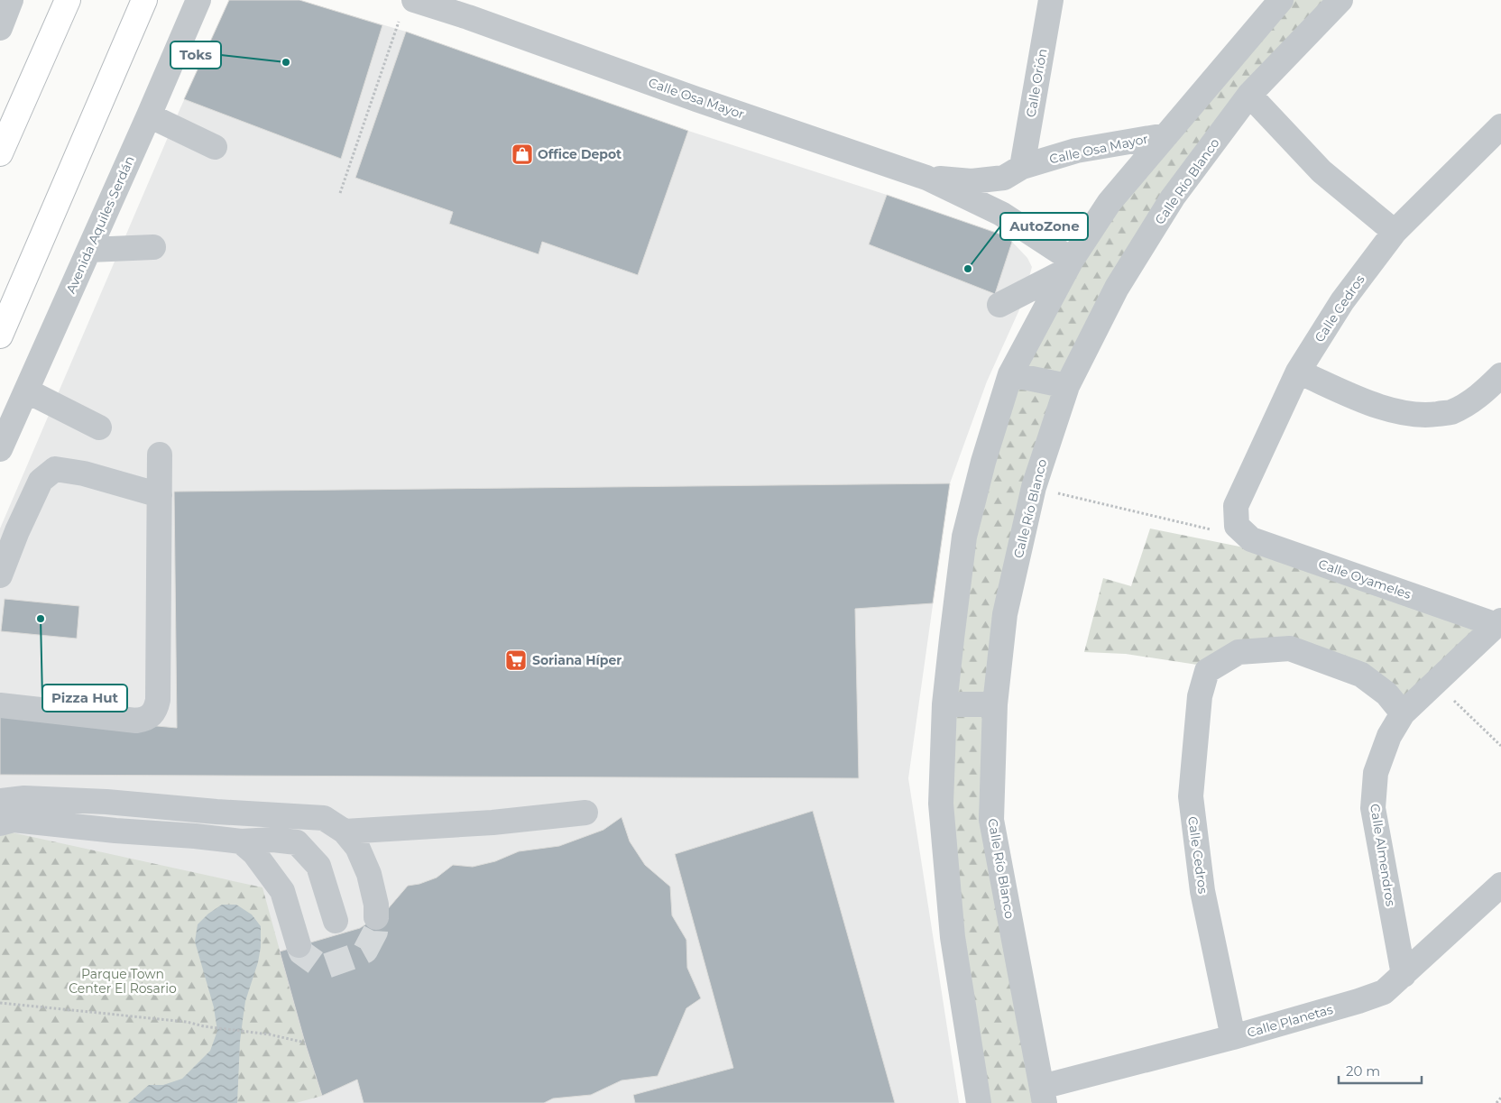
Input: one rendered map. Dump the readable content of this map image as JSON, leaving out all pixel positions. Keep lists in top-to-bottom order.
{
  "streets": {
    "street": [
      "Calle Orión",
      "Calle Osa Mayor",
      "Calle Río Blanco",
      "Avenida Aquiles Serdán",
      "Calle Cedros",
      "Calle Oyameles",
      "Calle Almendros",
      "Calle Planetas"
    ]
  },
  "crossings": [
    ["Calle Orión", "Calle Osa Mayor"],
    ["Calle Río Blanco", "Calle Planetas"],
    ["Calle Cedros", "Calle Oyameles"],
    ["Calle Cedros", "Calle Almendros"],
    ["Calle Cedros", "Calle Planetas"],
    ["Calle Oyameles", "Calle Almendros"],
    ["Calle Almendros", "Calle Planetas"]
  ],
  "parks": ["Parque Town Center El Rosario"],
  "places": {
    "other": ["Toks", "AutoZone", "Pizza Hut"],
    "shop": ["Office Depot"],
    "supermarket": ["Soriana Híper"]
  },
  "scale_bar": "20 m"
}
